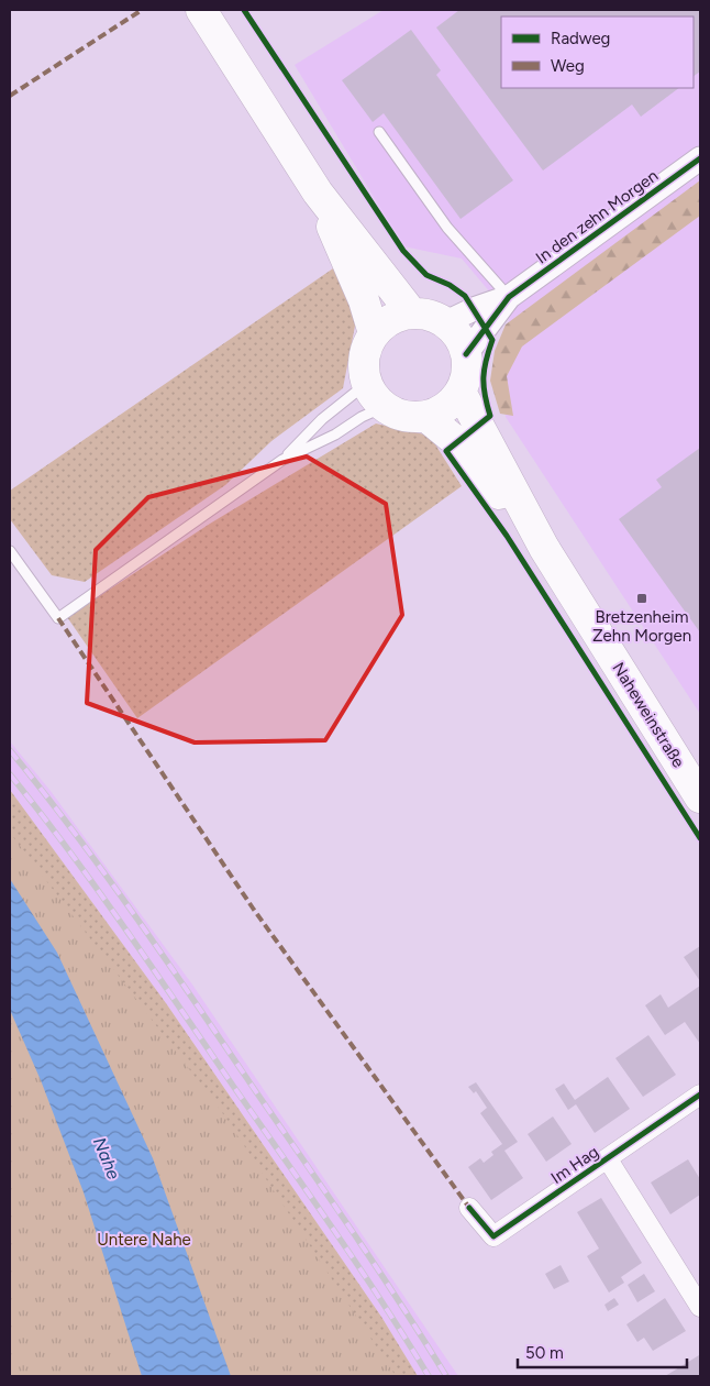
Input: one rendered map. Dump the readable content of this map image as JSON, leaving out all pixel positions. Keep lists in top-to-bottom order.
{
  "streets": {
    "main road": ["Naheweinstraße"],
    "street": ["In den zehn Morgen", "Im Hag"]
  },
  "crossings": [
    ["In den zehn Morgen", "Naheweinstraße"]
  ],
  "water": ["Nahe"],
  "parks": ["Untere Nahe"],
  "places": {
    "transit": ["Bretzenheim Zehn Morgen"]
  },
  "legend": ["Radweg", "Weg"],
  "scale_bar": "50 m"
}
